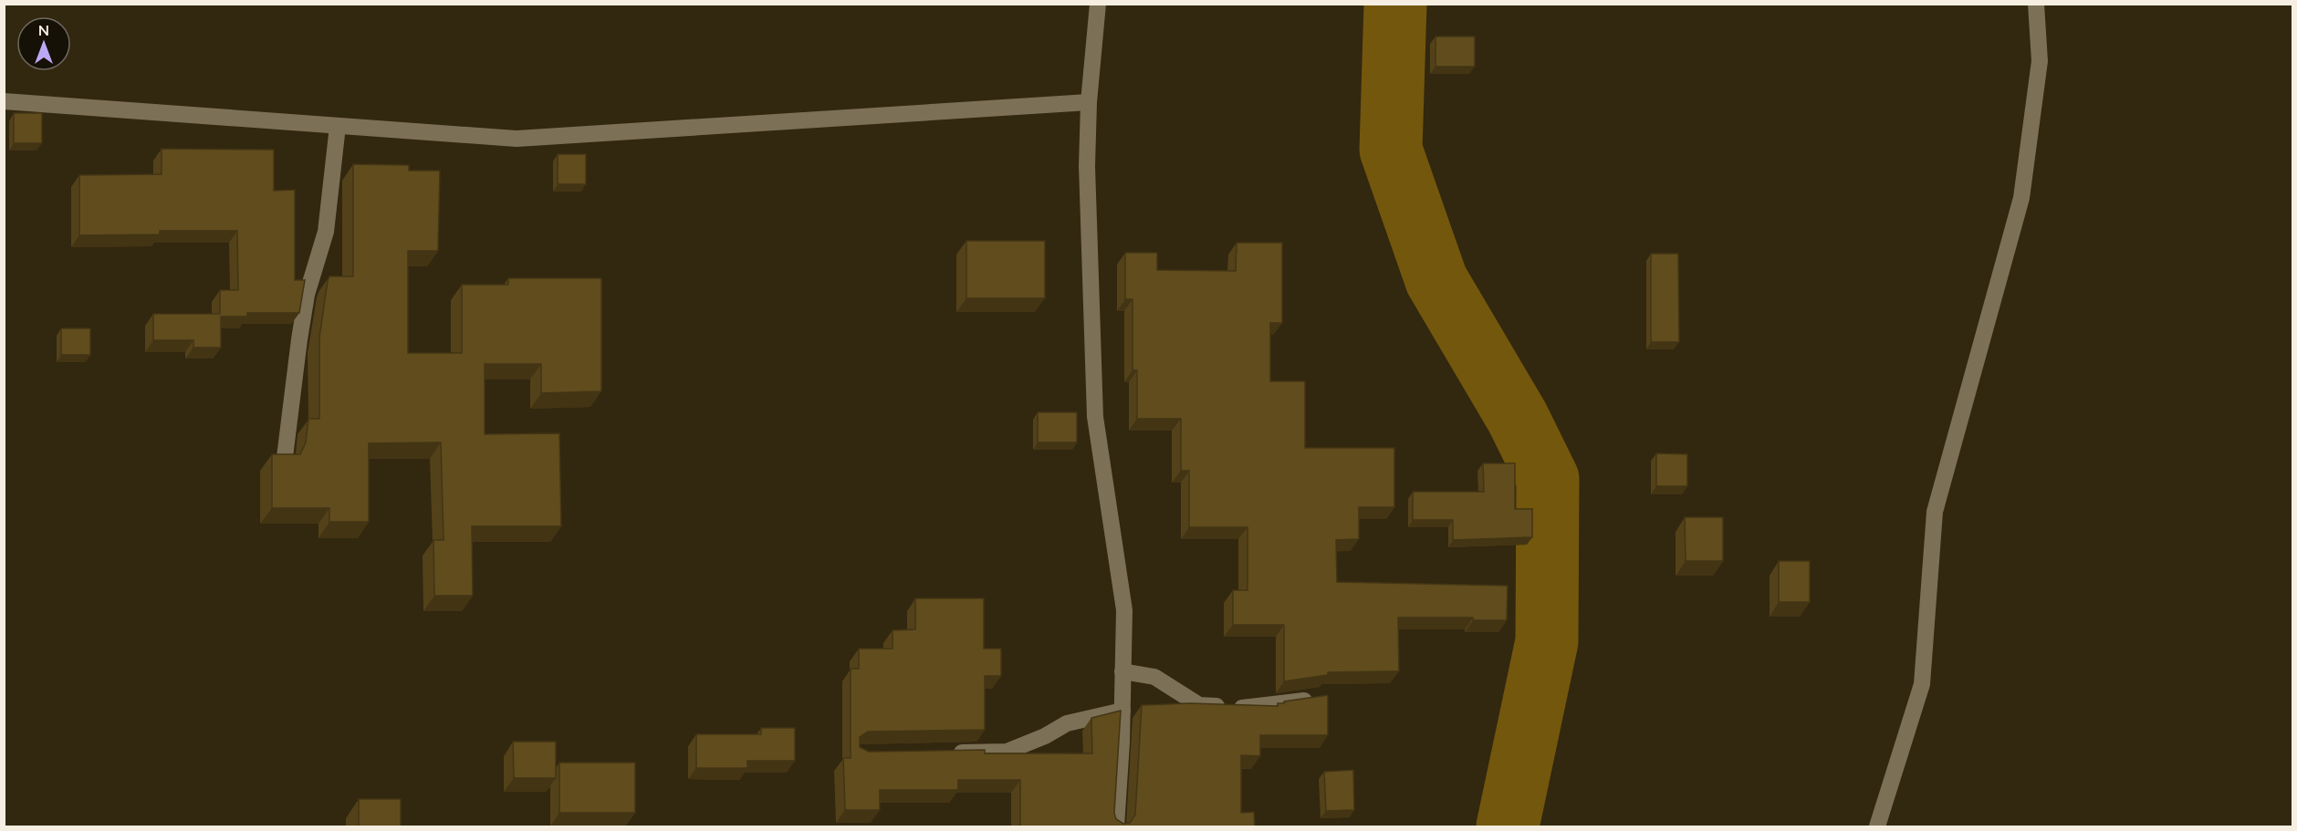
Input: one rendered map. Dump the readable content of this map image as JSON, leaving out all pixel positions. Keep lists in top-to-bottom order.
{
  "north": "top"
}
